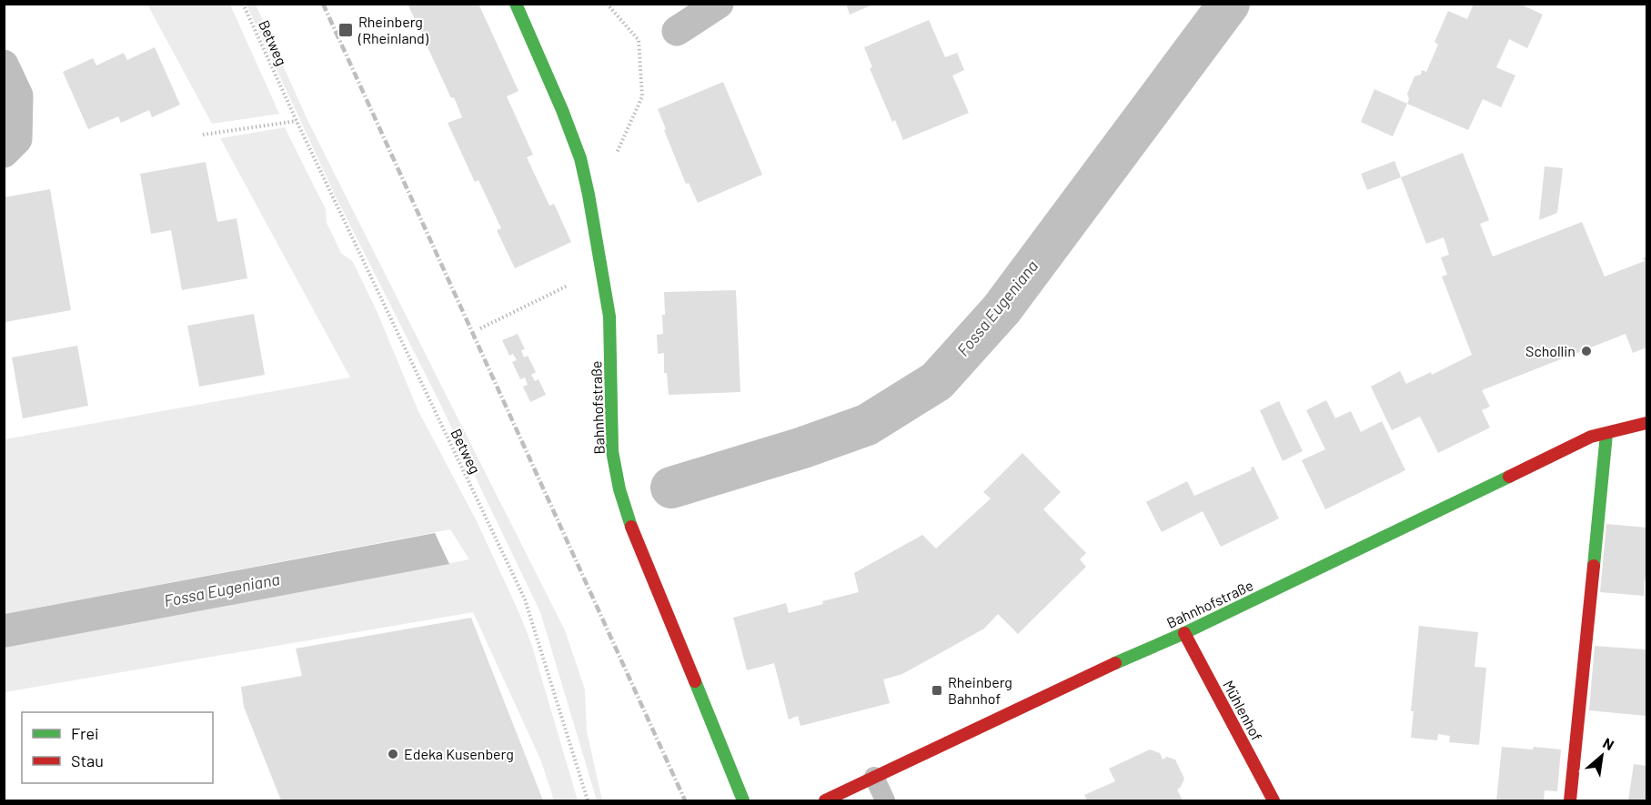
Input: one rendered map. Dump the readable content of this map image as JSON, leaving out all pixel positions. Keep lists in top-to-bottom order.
{
  "streets": {
    "street": ["Bahnhofstraße", "Mühlenhof"],
    "path": ["Betweg"]
  },
  "crossings": [
    ["Bahnhofstraße", "Mühlenhof"]
  ],
  "water": ["Fossa Eugeniana"],
  "places": {
    "transit": ["Rheinberg (Rheinland)", "Rheinberg Bahnhof"],
    "other": ["Schollin", "Edeka Kusenberg"]
  },
  "legend": ["Frei", "Stau"],
  "north": "top right"
}
